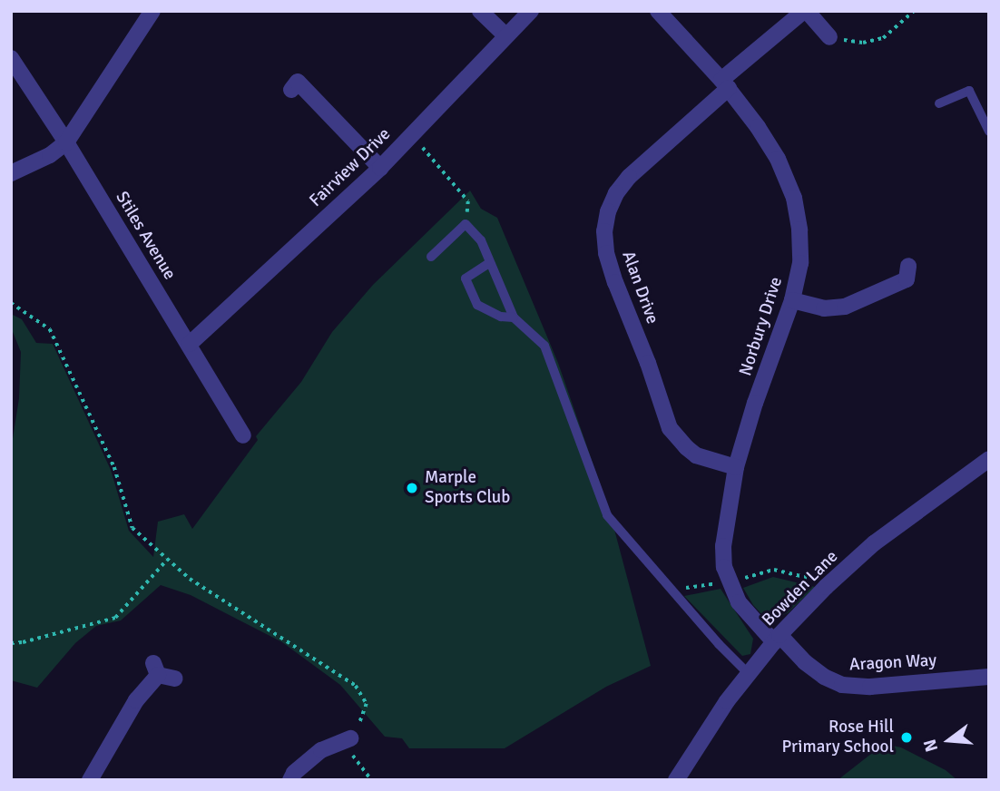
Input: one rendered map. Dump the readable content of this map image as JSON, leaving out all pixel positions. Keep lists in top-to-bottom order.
{
  "streets": {
    "street": [
      "Fairview Drive",
      "Stiles Avenue",
      "Alan Drive",
      "Norbury Drive",
      "Bowden Lane",
      "Aragon Way"
    ]
  },
  "crossings": [
    ["Fairview Drive", "Stiles Avenue"],
    ["Alan Drive", "Norbury Drive"],
    ["Norbury Drive", "Bowden Lane"],
    ["Norbury Drive", "Aragon Way"],
    ["Bowden Lane", "Aragon Way"]
  ],
  "places": ["Marple Sports Club", "Rose Hill Primary School"],
  "north": "left"
}
